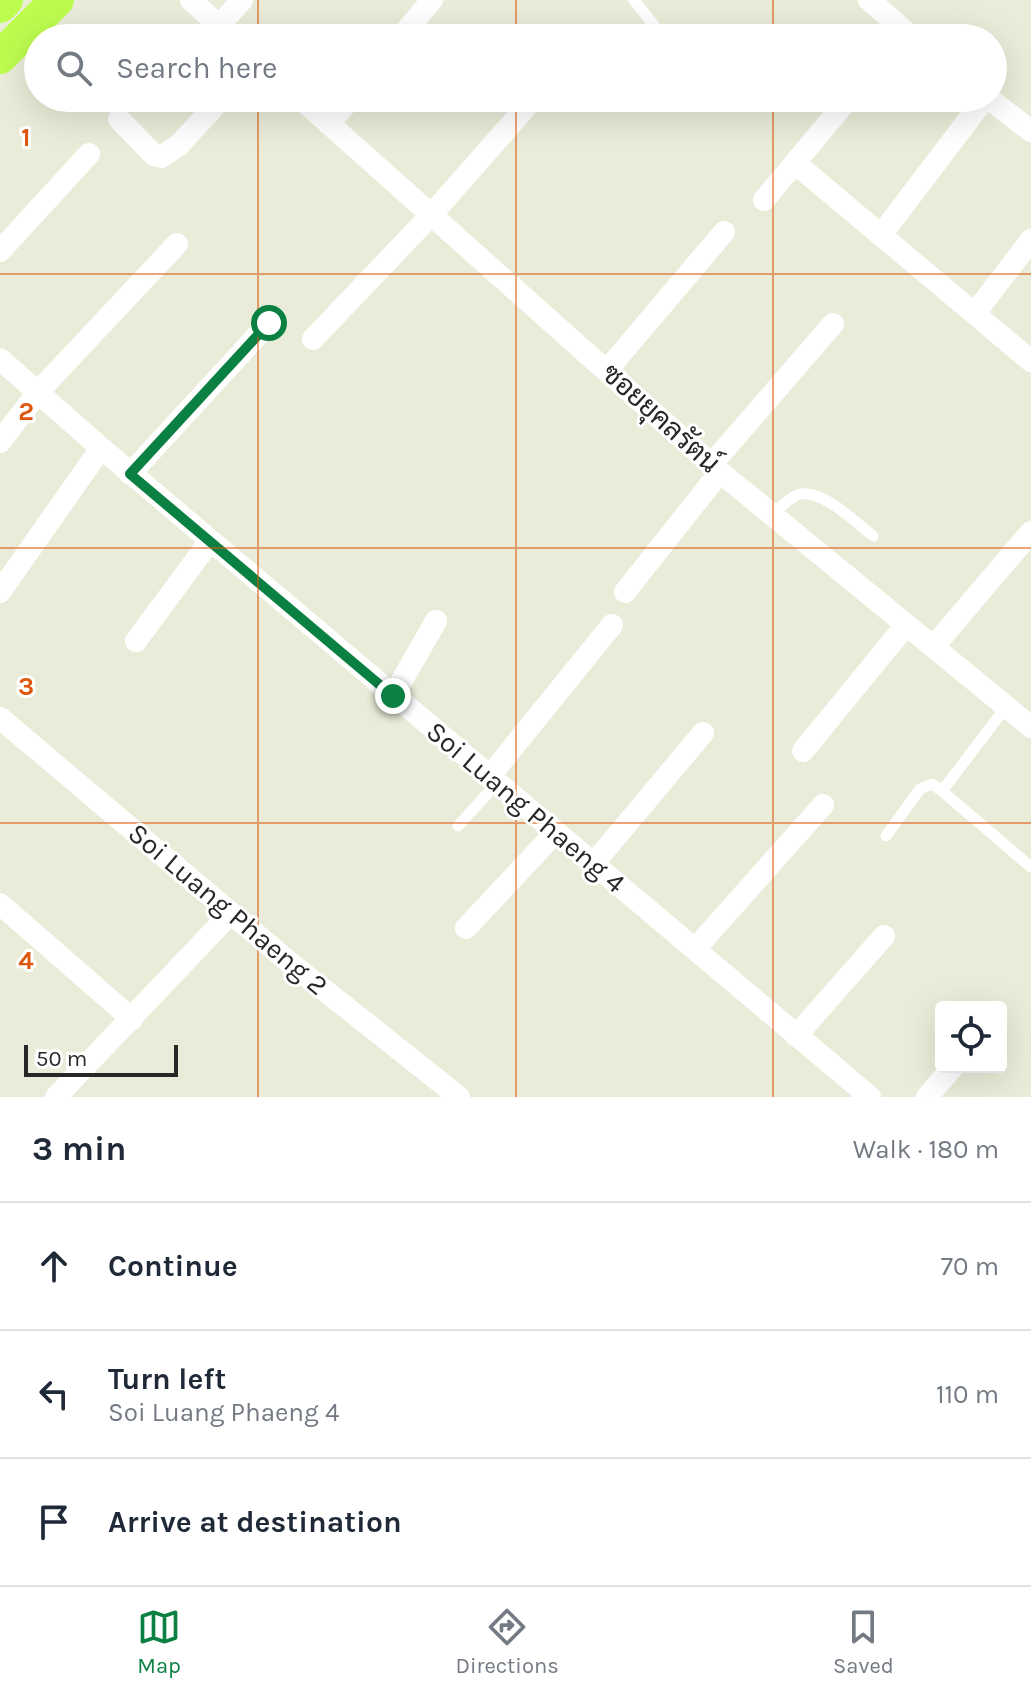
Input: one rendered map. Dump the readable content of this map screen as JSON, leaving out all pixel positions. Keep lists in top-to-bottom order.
{
  "streets": {
    "street": ["ซอยยุคลรัตน์", "Soi Luang Phaeng 4", "Soi Luang Phaeng 2"]
  },
  "scale_bar": "50 m",
  "page": {
    "search": "Search here",
    "scale": "50 m",
    "heading": ["3 min", "Walk · 180 m"],
    "list": [
      ["Continue", "70 m"],
      ["Turn left", "Soi Luang Phaeng 4", "110 m"],
      "Arrive at destination"
    ],
    "nav": ["Map", "Directions", "Saved"]
  },
  "grid": {
    "rows": [
      "1",
      "2",
      "3",
      "4"
    ]
  }
}
